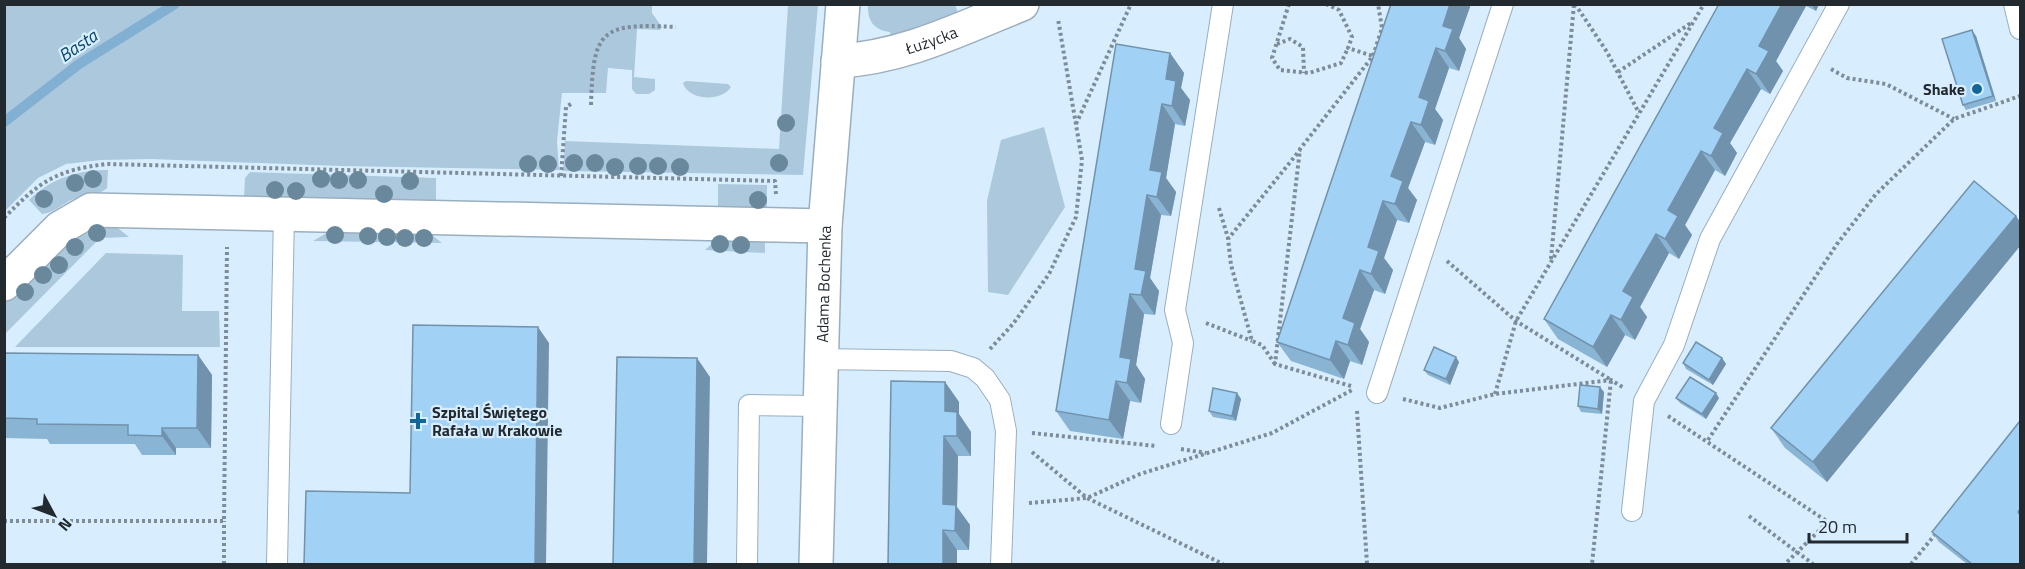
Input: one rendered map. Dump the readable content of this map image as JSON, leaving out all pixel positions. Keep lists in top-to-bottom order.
{
  "streets": {
    "street": ["Łużycka", "Adama Bochenka"]
  },
  "crossings": [
    ["Łużycka", "Adama Bochenka"]
  ],
  "water": ["Basta"],
  "places": {
    "other": ["Shake"],
    "health": ["Szpital Świętego Rafała w Krakowie"]
  },
  "scale_bar": "20 m",
  "north": "bottom right"
}
